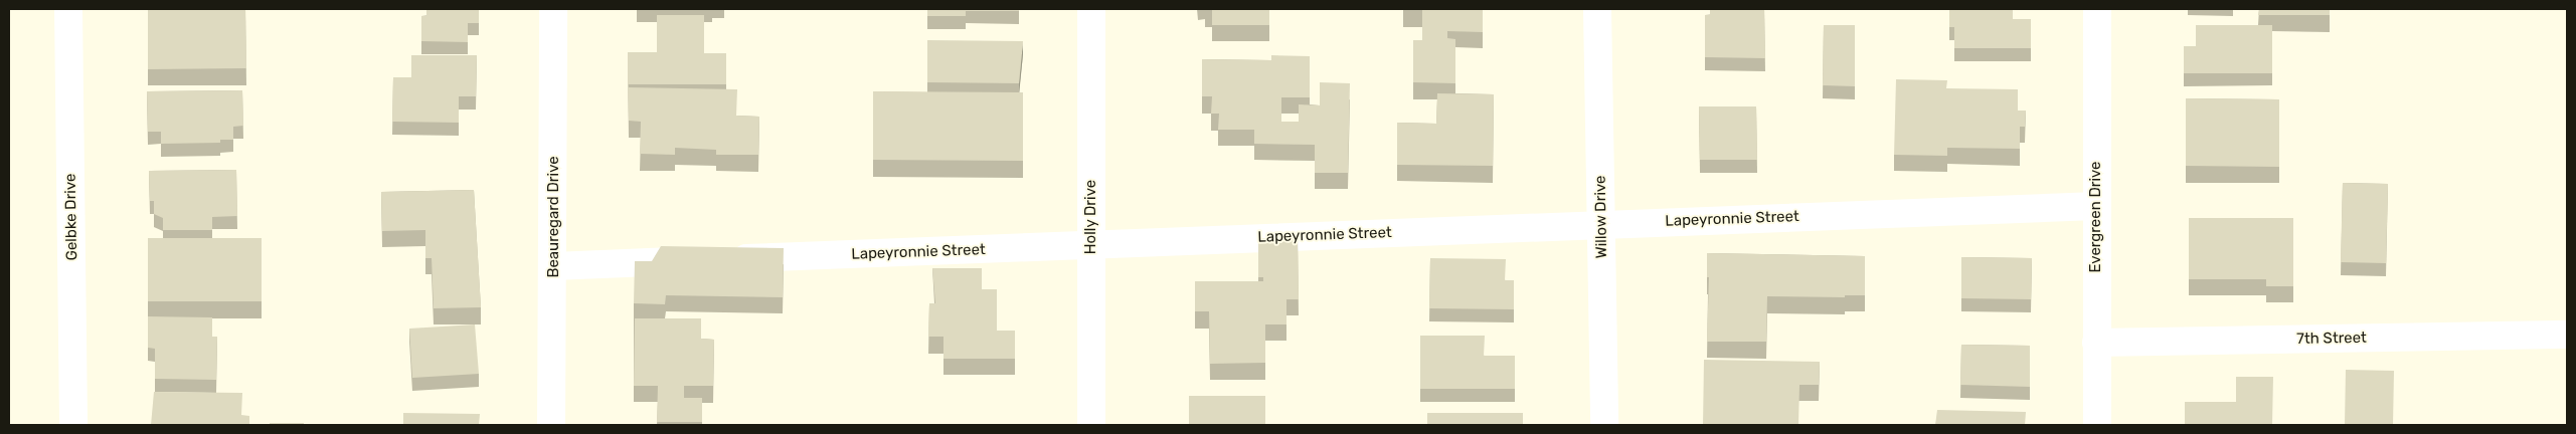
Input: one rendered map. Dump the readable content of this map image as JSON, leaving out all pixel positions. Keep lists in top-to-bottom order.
{
  "streets": {
    "street": [
      "Gelbke Drive",
      "Beauregard Drive",
      "Holly Drive",
      "Willow Drive",
      "Evergreen Drive",
      "Lapeyronnie Street",
      "7th Street"
    ]
  },
  "crossings": [
    ["Beauregard Drive", "Lapeyronnie Street"],
    ["Holly Drive", "Lapeyronnie Street"],
    ["Willow Drive", "Lapeyronnie Street"],
    ["Evergreen Drive", "Lapeyronnie Street"],
    ["Evergreen Drive", "7th Street"]
  ]
}
